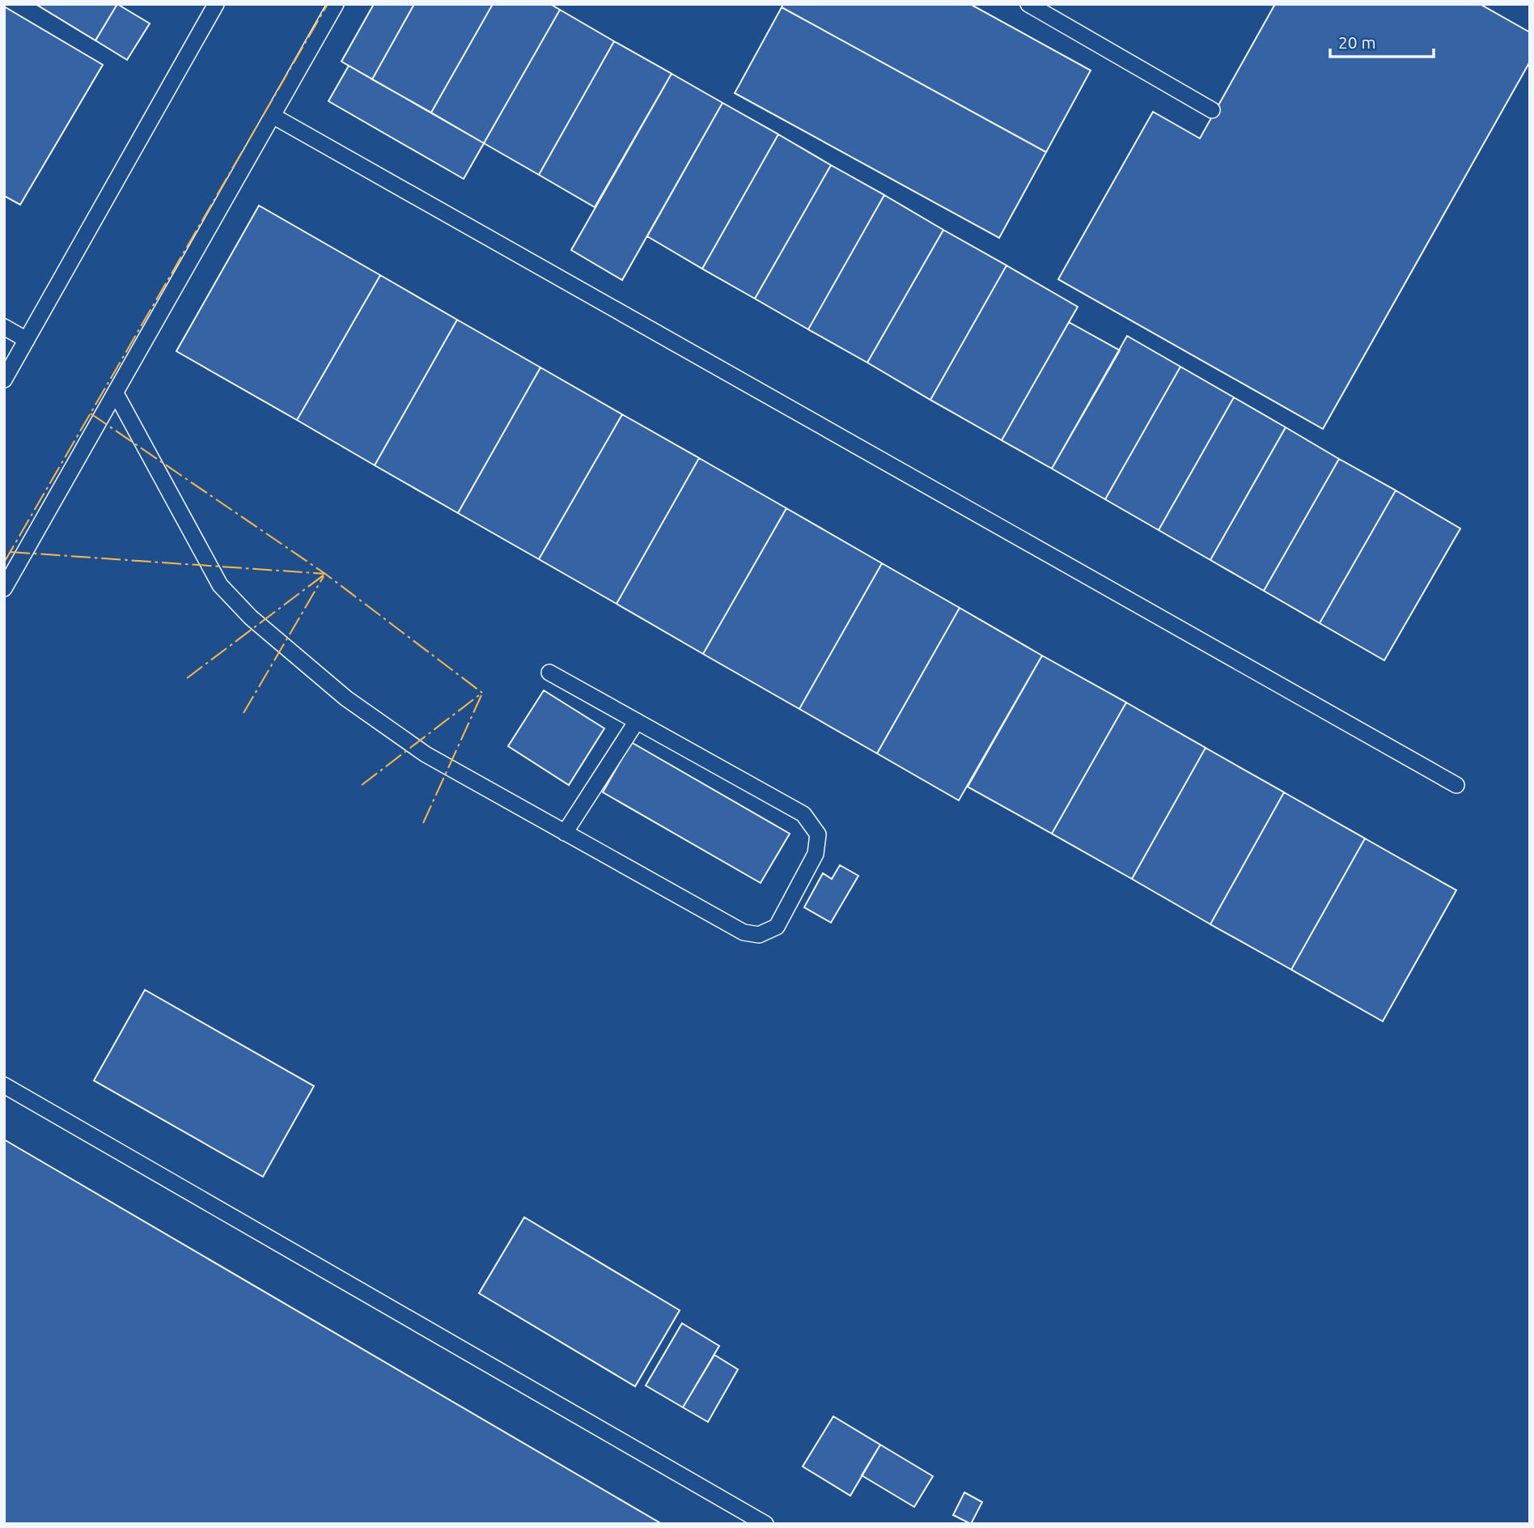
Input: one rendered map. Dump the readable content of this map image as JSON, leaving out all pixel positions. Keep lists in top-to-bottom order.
{
  "scale_bar": "20 m"
}
